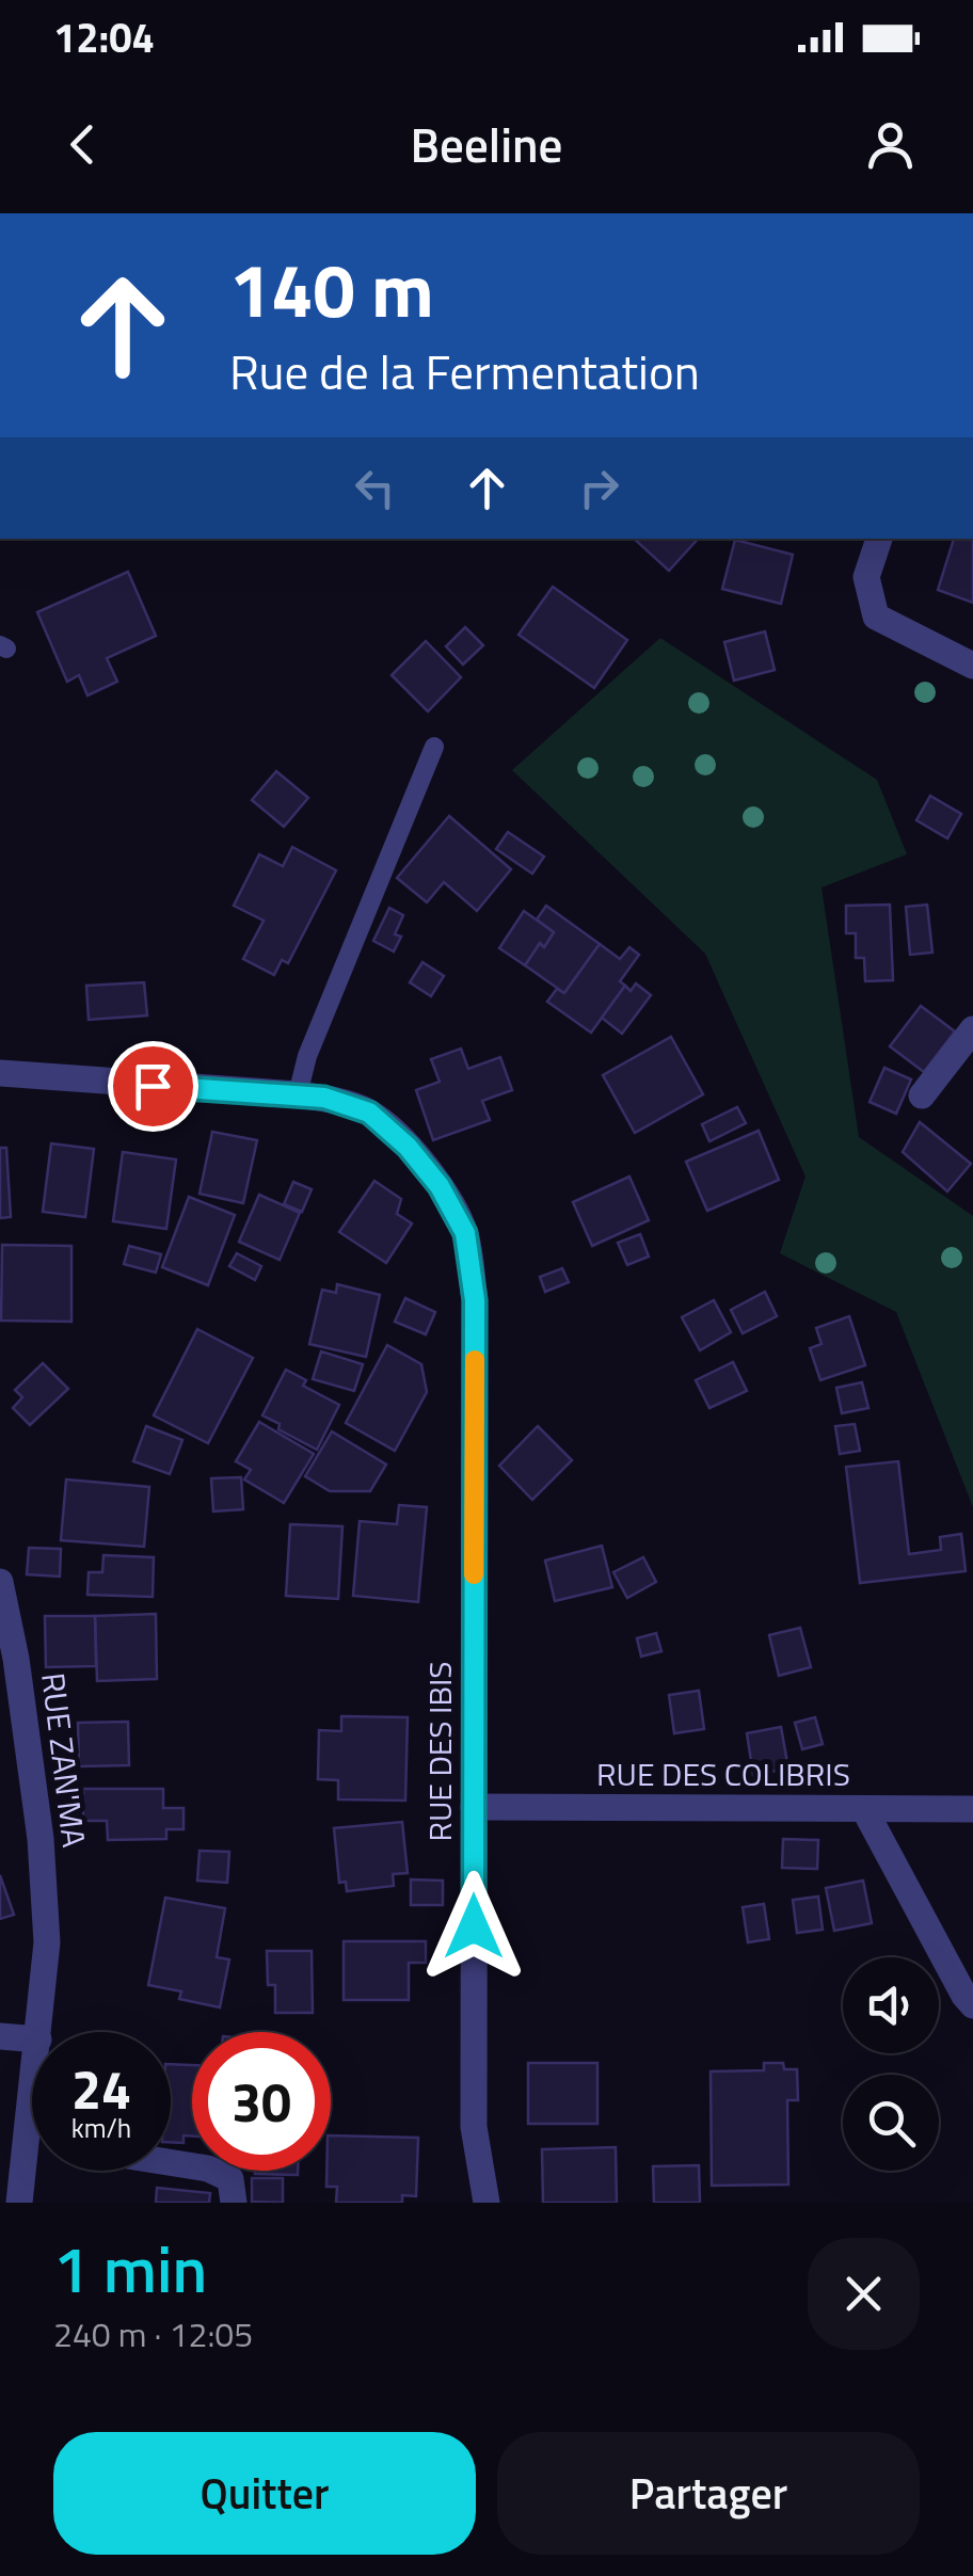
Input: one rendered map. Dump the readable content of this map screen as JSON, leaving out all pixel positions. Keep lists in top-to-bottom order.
{
  "streets": {
    "street": ["RUE DES IBIS", "RUE ZAN'MA", "RUE DES COLIBRIS"]
  },
  "crossings": [
    ["RUE DES IBIS", "RUE DES COLIBRIS"]
  ],
  "page": {
    "status": "12:04",
    "header": "Beeline",
    "turn": ["140 m", "Rue de la Fermentation"],
    "speed": "24 km/h",
    "limit": "30",
    "heading": ["1 min", "240 m · 12:05"],
    "buttons": ["Quitter", "Partager"]
  }
}
